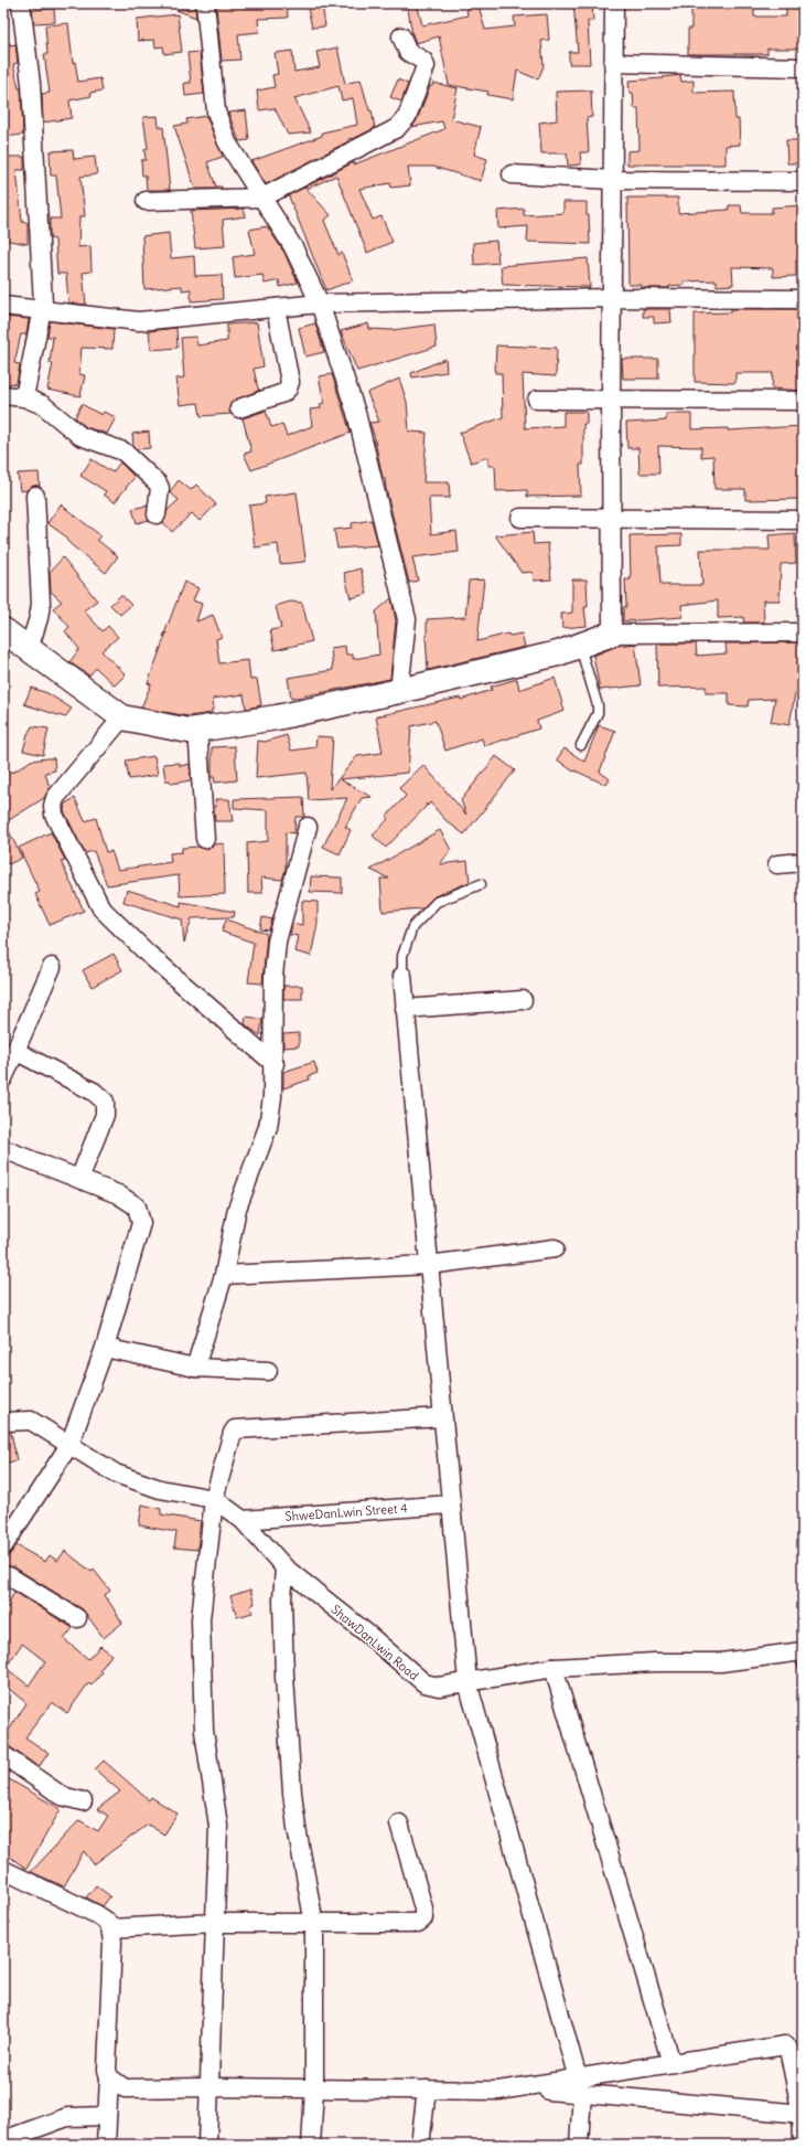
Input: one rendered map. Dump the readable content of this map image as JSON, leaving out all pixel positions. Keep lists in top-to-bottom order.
{
  "streets": {
    "street": ["ShweDanLwin Street 4", "ShawDanLwin Road"]
  },
  "crossings": [
    ["ShweDanLwin Street 4", "ShawDanLwin Road"]
  ]
}
